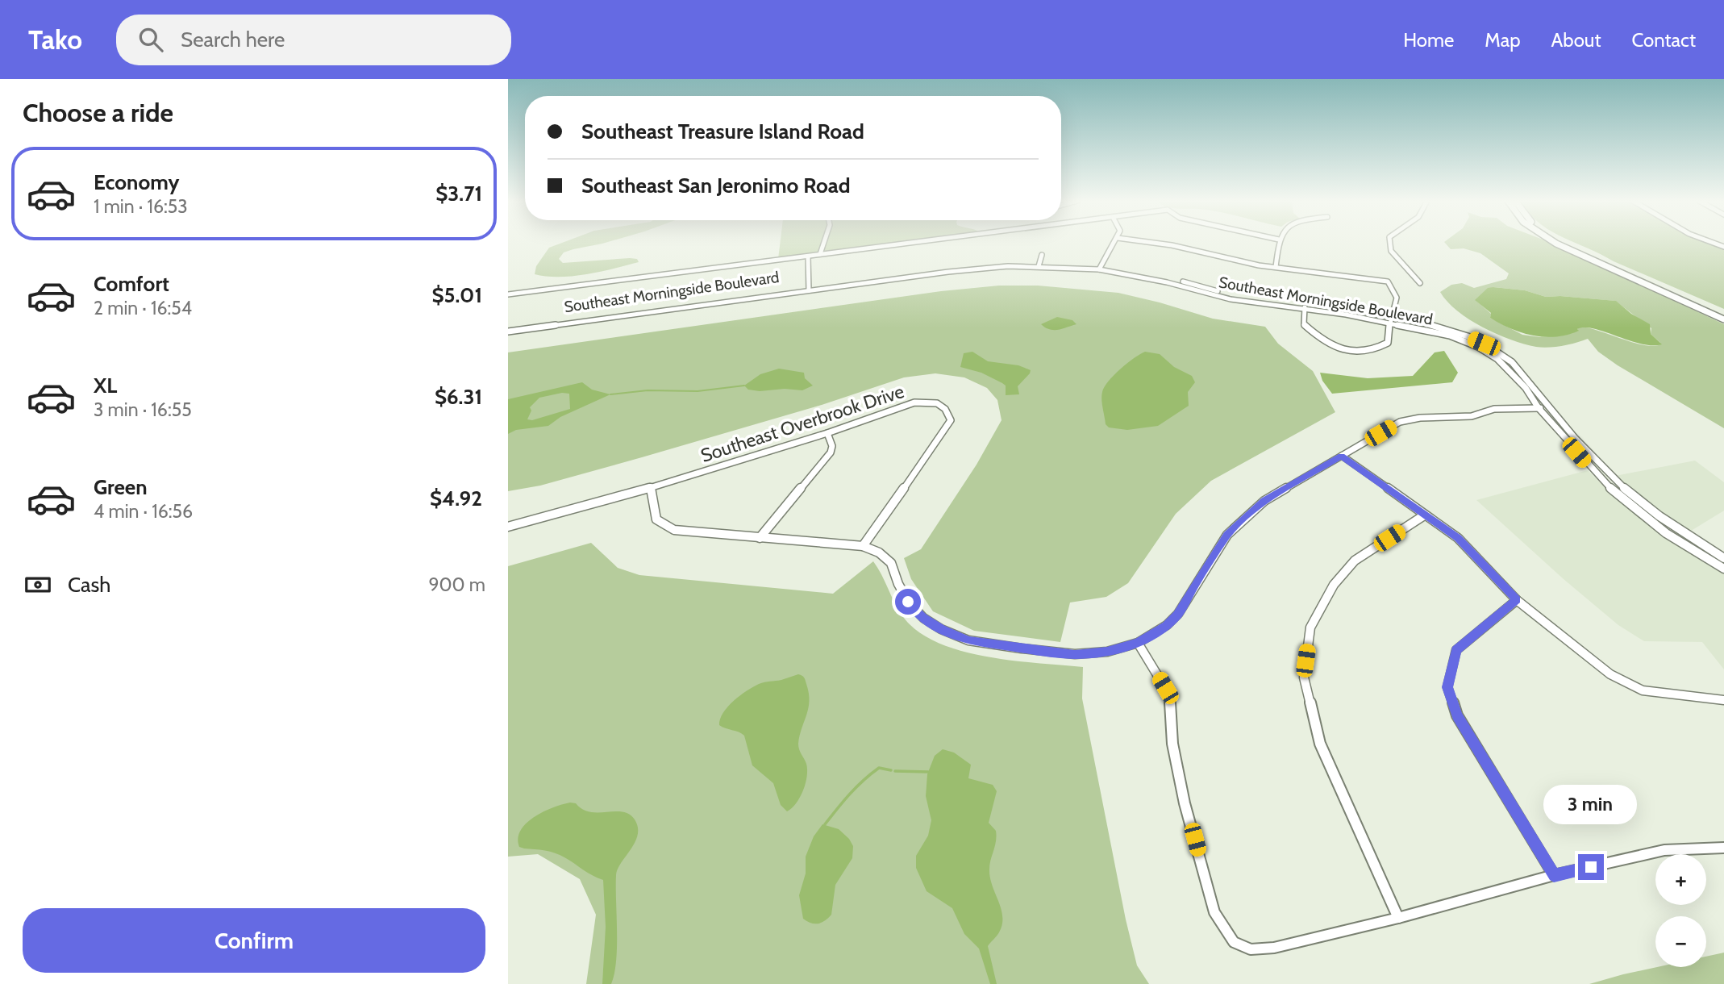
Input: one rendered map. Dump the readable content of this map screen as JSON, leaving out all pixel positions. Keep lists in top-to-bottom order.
{
  "streets": {
    "street": ["Southeast Morningside Boulevard", "Southeast Overbrook Drive"]
  },
  "page": {
    "header": "Tako",
    "search": "Search here",
    "nav": [
      "Home",
      "Map",
      "About",
      "Contact"
    ],
    "heading": "Choose a ride",
    "banner": ["Southeast Treasure Island Road", "Southeast San Jeronimo Road"],
    "list": [
      {
        "name": "Economy",
        "note": "1 min · 16:53",
        "value": "$3.71"
      },
      {
        "name": "Comfort",
        "note": "2 min · 16:54",
        "value": "$5.01"
      },
      {
        "name": "XL",
        "note": "3 min · 16:55",
        "value": "$6.31"
      },
      {
        "name": "Green",
        "note": "4 min · 16:56",
        "value": "$4.92"
      }
    ],
    "pay": ["Cash", "900 m"],
    "bubble": "3 min",
    "map_buttons": ["+", "−"],
    "buttons": "Confirm"
  }
}
